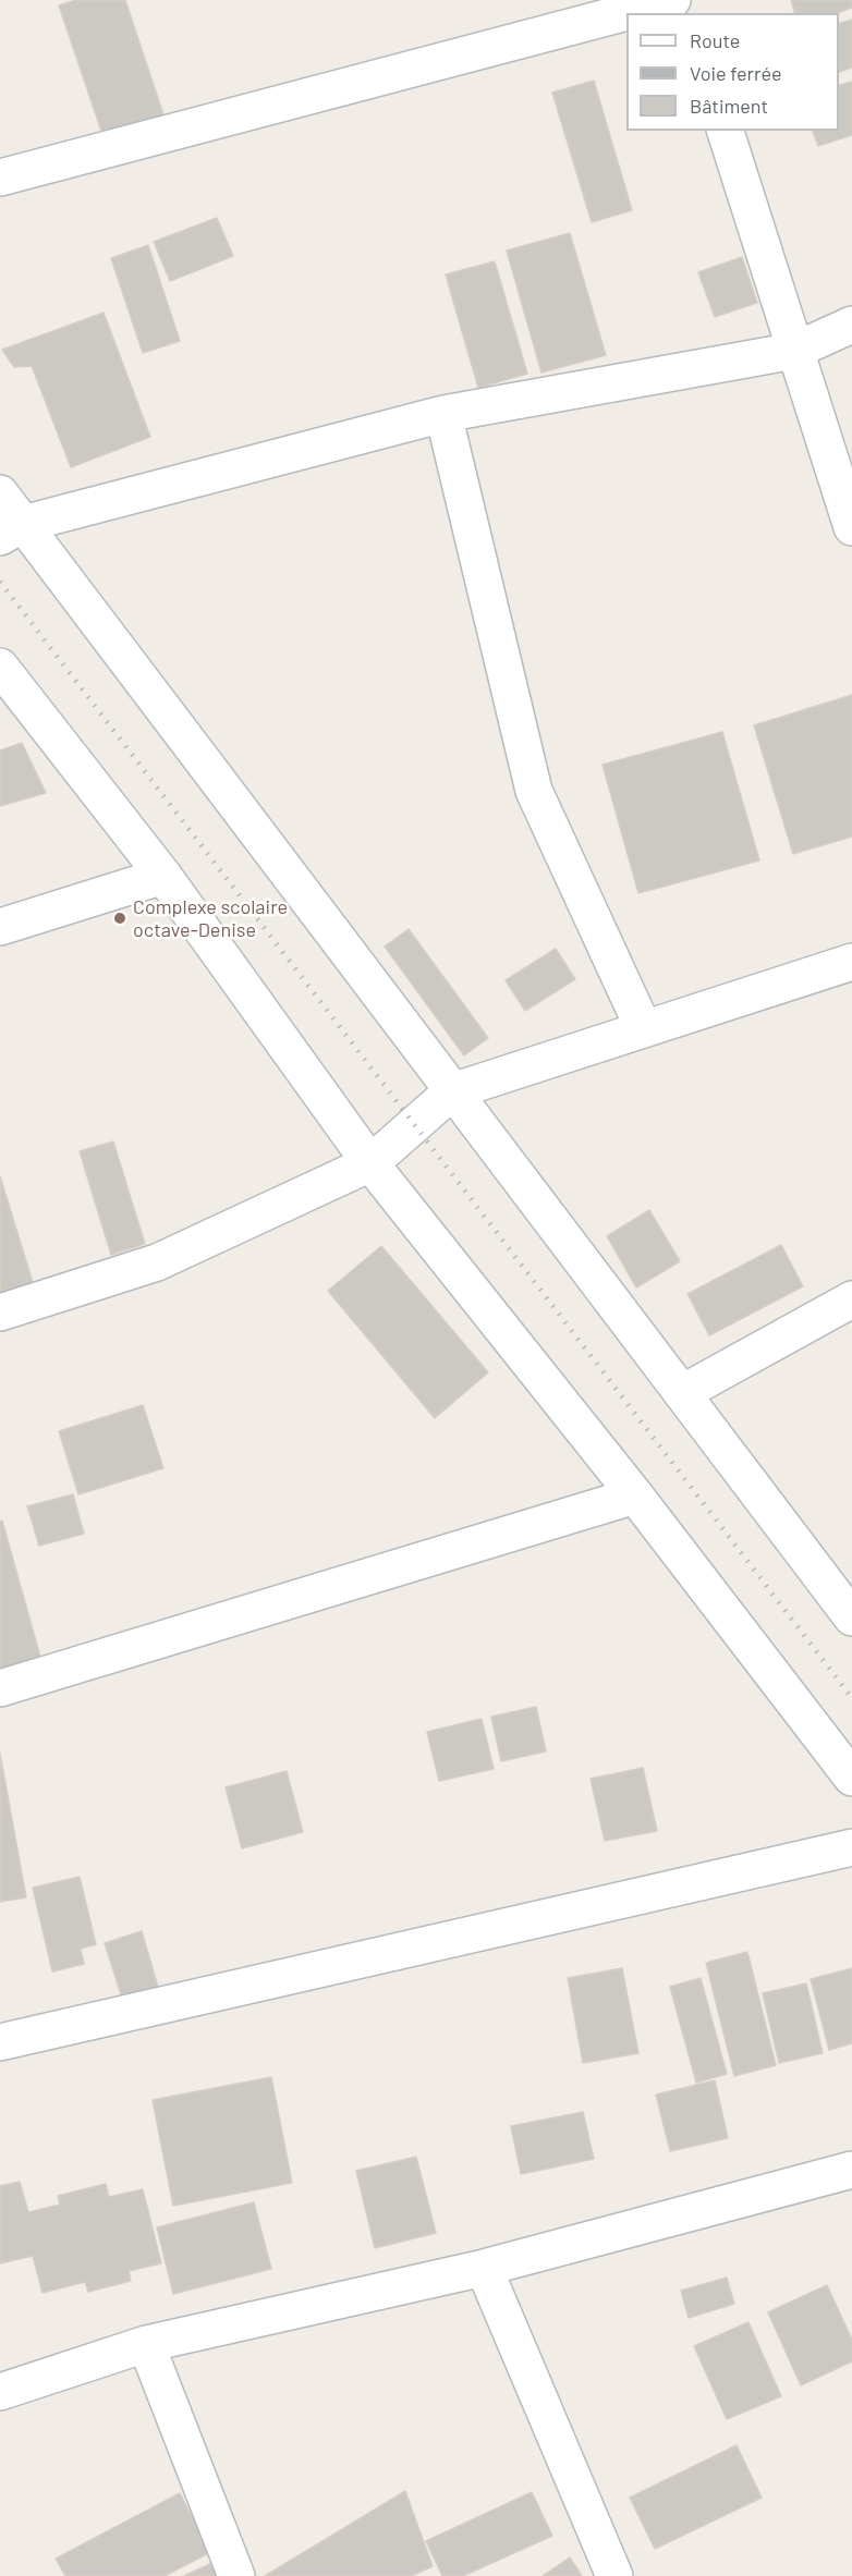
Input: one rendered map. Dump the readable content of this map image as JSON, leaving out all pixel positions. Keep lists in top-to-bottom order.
{
  "places": ["Complexe scolaire octave-Denise"],
  "legend": ["Route", "Voie ferrée", "Bâtiment"]
}
